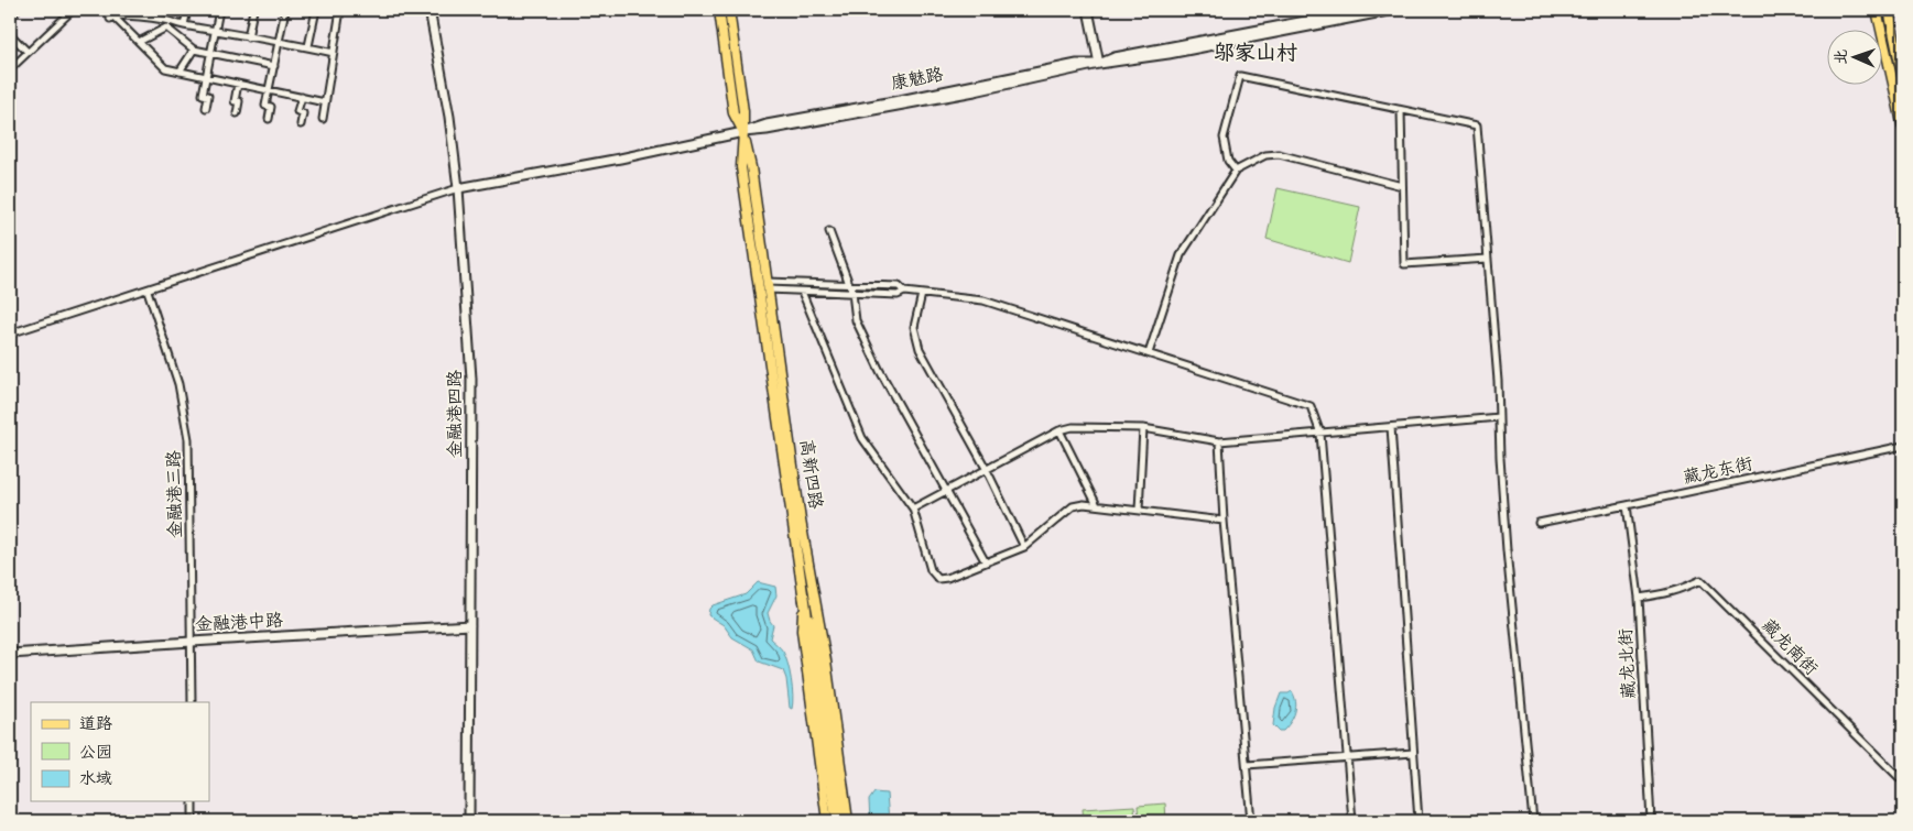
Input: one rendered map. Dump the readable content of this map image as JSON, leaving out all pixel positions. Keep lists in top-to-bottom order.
{
  "streets": {
    "main road": ["高新四路"],
    "street": [
      "康魅路",
      "金融港四路",
      "藏龙东街",
      "金融港三路",
      "金融港中路",
      "藏龙南街",
      "藏龙北街"
    ]
  },
  "crossings": [
    ["康魅路", "金融港四路"],
    ["康魅路", "高新四路"],
    ["金融港四路", "金融港中路"],
    ["藏龙东街", "藏龙北街"],
    ["金融港三路", "金融港中路"],
    ["藏龙南街", "藏龙北街"]
  ],
  "districts": ["邬家山村"],
  "legend": ["道路", "公园", "水域"],
  "north": "left"
}
